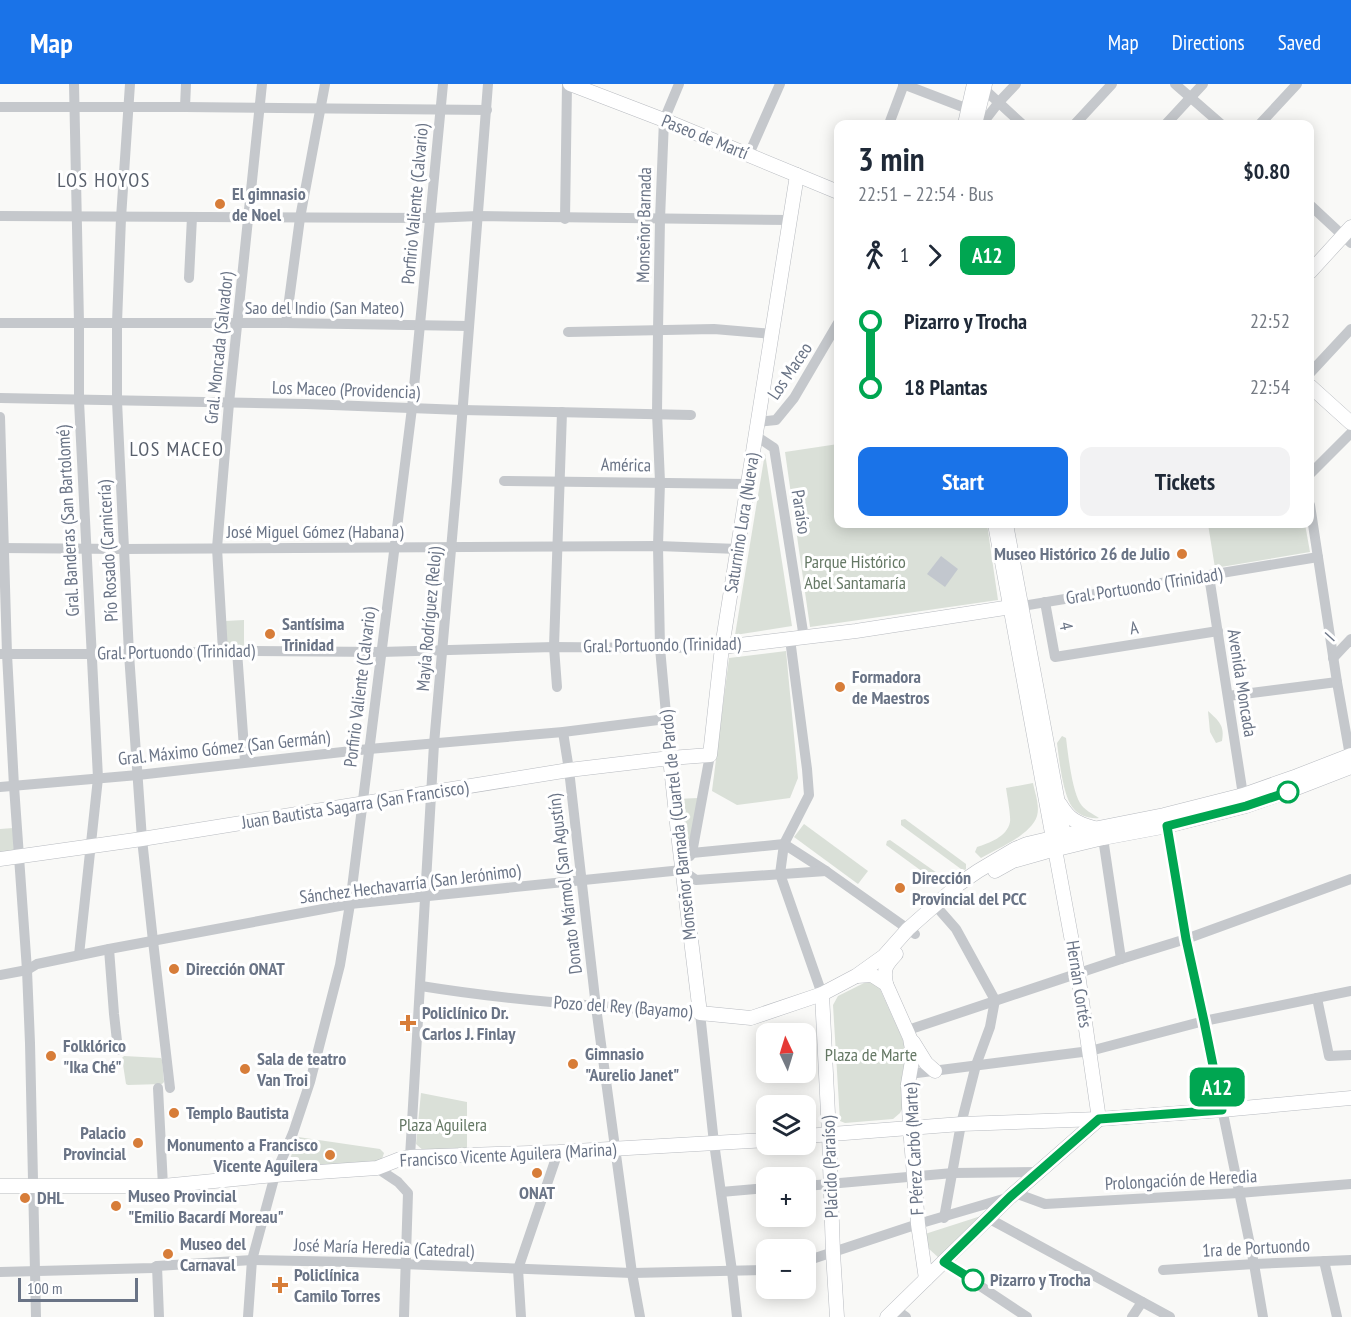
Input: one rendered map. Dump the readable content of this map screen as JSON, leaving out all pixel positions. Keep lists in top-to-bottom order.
{
  "streets": {
    "main road": [
      "Paseo de Martí",
      "Saturnino Lora (Nueva)",
      "Gral. Portuondo (Trinidad)",
      "Juan Bautista Sagarra (San Francisco)",
      "Monseñor Barnada (Cuartel de Pardo)",
      "Hernán Cortés",
      "Pozo del Rey (Bayamo)",
      "F Pérez Carbó (Marte)",
      "Francisco Vicente Aguilera (Marina)",
      "Plácido (Paraíso)"
    ],
    "street": [
      "Porfirio Valiente (Calvario)",
      "Monseñor Barnada",
      "Sao del Indio (San Mateo)",
      "Gral. Moncada (Salvador)",
      "Los Maceo",
      "Los Maceo (Providencia)",
      "América",
      "Paraíso",
      "Gral. Banderas (San Bartolomé)",
      "José Miguel Gómez (Habana)",
      "Pío Rosado (Carnicería)",
      "Mayía Rodríguez (Reloj)",
      "4",
      "A",
      "I",
      "Avenida Moncada",
      "Gral. Máximo Gómez (San Germán)",
      "Sánchez Hechavarría (San Jerónimo)",
      "Donato Mármol (San Agustín)",
      "Prolongación de Heredia",
      "José María Heredia (Catedral)",
      "1ra de Portuondo"
    ]
  },
  "crossings": [
    ["Paseo de Martí", "Monseñor Barnada"],
    ["Paseo de Martí", "Saturnino Lora (Nueva)"],
    ["Porfirio Valiente (Calvario)", "Sao del Indio (San Mateo)"],
    ["Porfirio Valiente (Calvario)", "Los Maceo (Providencia)"],
    ["Porfirio Valiente (Calvario)", "José Miguel Gómez (Habana)"],
    ["Porfirio Valiente (Calvario)", "Gral. Portuondo (Trinidad)"],
    ["Porfirio Valiente (Calvario)", "Gral. Máximo Gómez (San Germán)"],
    ["Porfirio Valiente (Calvario)", "Juan Bautista Sagarra (San Francisco)"],
    ["Porfirio Valiente (Calvario)", "Sánchez Hechavarría (San Jerónimo)"],
    ["Porfirio Valiente (Calvario)", "Francisco Vicente Aguilera (Marina)"],
    ["Porfirio Valiente (Calvario)", "José María Heredia (Catedral)"],
    ["Monseñor Barnada", "Monseñor Barnada (Cuartel de Pardo)"],
    ["Sao del Indio (San Mateo)", "Gral. Moncada (Salvador)"],
    ["Sao del Indio (San Mateo)", "Gral. Banderas (San Bartolomé)"],
    ["Sao del Indio (San Mateo)", "Pío Rosado (Carnicería)"],
    ["Sao del Indio (San Mateo)", "Mayía Rodríguez (Reloj)"],
    ["Gral. Moncada (Salvador)", "Los Maceo (Providencia)"],
    ["Gral. Moncada (Salvador)", "José Miguel Gómez (Habana)"],
    ["Gral. Moncada (Salvador)", "Gral. Portuondo (Trinidad)"],
    ["Los Maceo", "Saturnino Lora (Nueva)"],
    ["Los Maceo (Providencia)", "Gral. Banderas (San Bartolomé)"],
    ["Los Maceo (Providencia)", "Pío Rosado (Carnicería)"],
    ["Los Maceo (Providencia)", "Mayía Rodríguez (Reloj)"],
    ["Los Maceo (Providencia)", "Monseñor Barnada (Cuartel de Pardo)"],
    ["América", "Saturnino Lora (Nueva)"],
    ["América", "Monseñor Barnada (Cuartel de Pardo)"],
    ["Paraíso", "Saturnino Lora (Nueva)"],
    ["Paraíso", "Gral. Portuondo (Trinidad)"],
    ["Gral. Banderas (San Bartolomé)", "José Miguel Gómez (Habana)"],
    ["Gral. Banderas (San Bartolomé)", "Gral. Portuondo (Trinidad)"],
    ["Gral. Banderas (San Bartolomé)", "Gral. Máximo Gómez (San Germán)"],
    ["Gral. Banderas (San Bartolomé)", "Juan Bautista Sagarra (San Francisco)"],
    ["Gral. Banderas (San Bartolomé)", "Sánchez Hechavarría (San Jerónimo)"],
    ["Saturnino Lora (Nueva)", "José Miguel Gómez (Habana)"],
    ["Saturnino Lora (Nueva)", "Gral. Portuondo (Trinidad)"],
    ["Saturnino Lora (Nueva)", "Juan Bautista Sagarra (San Francisco)"],
    ["Saturnino Lora (Nueva)", "Monseñor Barnada (Cuartel de Pardo)"],
    ["Saturnino Lora (Nueva)", "Sánchez Hechavarría (San Jerónimo)"],
    ["José Miguel Gómez (Habana)", "Pío Rosado (Carnicería)"],
    ["José Miguel Gómez (Habana)", "Mayía Rodríguez (Reloj)"],
    ["José Miguel Gómez (Habana)", "Monseñor Barnada (Cuartel de Pardo)"],
    ["Pío Rosado (Carnicería)", "Gral. Portuondo (Trinidad)"],
    ["Pío Rosado (Carnicería)", "Gral. Máximo Gómez (San Germán)"],
    ["Pío Rosado (Carnicería)", "Juan Bautista Sagarra (San Francisco)"],
    ["Pío Rosado (Carnicería)", "Sánchez Hechavarría (San Jerónimo)"],
    ["Gral. Portuondo (Trinidad)", "Mayía Rodríguez (Reloj)"],
    ["Gral. Portuondo (Trinidad)", "4"],
    ["Gral. Portuondo (Trinidad)", "Avenida Moncada"],
    ["Gral. Portuondo (Trinidad)", "Monseñor Barnada (Cuartel de Pardo)"],
    ["Gral. Portuondo (Trinidad)", "Hernán Cortés"],
    ["Mayía Rodríguez (Reloj)", "Gral. Máximo Gómez (San Germán)"],
    ["Mayía Rodríguez (Reloj)", "Juan Bautista Sagarra (San Francisco)"],
    ["Mayía Rodríguez (Reloj)", "Sánchez Hechavarría (San Jerónimo)"],
    ["Mayía Rodríguez (Reloj)", "Pozo del Rey (Bayamo)"],
    ["Mayía Rodríguez (Reloj)", "Francisco Vicente Aguilera (Marina)"],
    ["4", "A"],
    ["A", "Avenida Moncada"],
    ["Gral. Máximo Gómez (San Germán)", "Monseñor Barnada (Cuartel de Pardo)"],
    ["Gral. Máximo Gómez (San Germán)", "Donato Mármol (San Agustín)"],
    ["Juan Bautista Sagarra (San Francisco)", "Monseñor Barnada (Cuartel de Pardo)"],
    ["Juan Bautista Sagarra (San Francisco)", "Donato Mármol (San Agustín)"],
    ["Monseñor Barnada (Cuartel de Pardo)", "Sánchez Hechavarría (San Jerónimo)"],
    ["Monseñor Barnada (Cuartel de Pardo)", "Pozo del Rey (Bayamo)"],
    ["Monseñor Barnada (Cuartel de Pardo)", "Francisco Vicente Aguilera (Marina)"],
    ["Monseñor Barnada (Cuartel de Pardo)", "José María Heredia (Catedral)"],
    ["Sánchez Hechavarría (San Jerónimo)", "Donato Mármol (San Agustín)"],
    ["Sánchez Hechavarría (San Jerónimo)", "Plácido (Paraíso)"],
    ["Donato Mármol (San Agustín)", "Pozo del Rey (Bayamo)"],
    ["Donato Mármol (San Agustín)", "Francisco Vicente Aguilera (Marina)"],
    ["Donato Mármol (San Agustín)", "José María Heredia (Catedral)"],
    ["Pozo del Rey (Bayamo)", "Plácido (Paraíso)"]
  ],
  "districts": ["LOS HOYOS", "LOS MACEO"],
  "parks": ["Parque Histórico Abel Santamaría", "Plaza de Marte", "Plaza Aguilera"],
  "places": {
    "other": [
      "El gimnasio de Noel",
      "Museo Histórico 26 de Julio",
      "Santísima Trinidad",
      "Formadora de Maestros",
      "Dirección Provincial del PCC",
      "Dirección ONAT",
      "Folklórico \"Ika Ché\"",
      "Gimnasio \"Aurelio Janet\"",
      "Sala de teatro Van Troi",
      "Templo Bautista",
      "Palacio Provincial",
      "Monumento a Francisco Vicente Aguilera",
      "ONAT",
      "DHL",
      "Museo Provincial \"Emilio Bacardí Moreau\"",
      "Museo del Carnaval",
      "Pizarro y Trocha"
    ],
    "health": ["Policlínico Dr. Carlos J. Finlay", "Policlínica Camilo Torres"]
  },
  "lines": ["bus line A12"],
  "scale_bar": "100 m",
  "north": "top",
  "page": {
    "header": "Map",
    "nav": ["Map", "Directions", "Saved"],
    "on_map": "A12",
    "heading": ["3 min", "22:51 – 22:54 · Bus", "$0.80"],
    "legs": ["1", "A12"],
    "list": [
      {
        "name": "Pizarro y Trocha",
        "value": "22:52"
      },
      {
        "name": "18 Plantas",
        "value": "22:54"
      }
    ],
    "buttons": ["Start", "Tickets"],
    "map_buttons": ["+", "−"],
    "scale": "100 m"
  }
}
